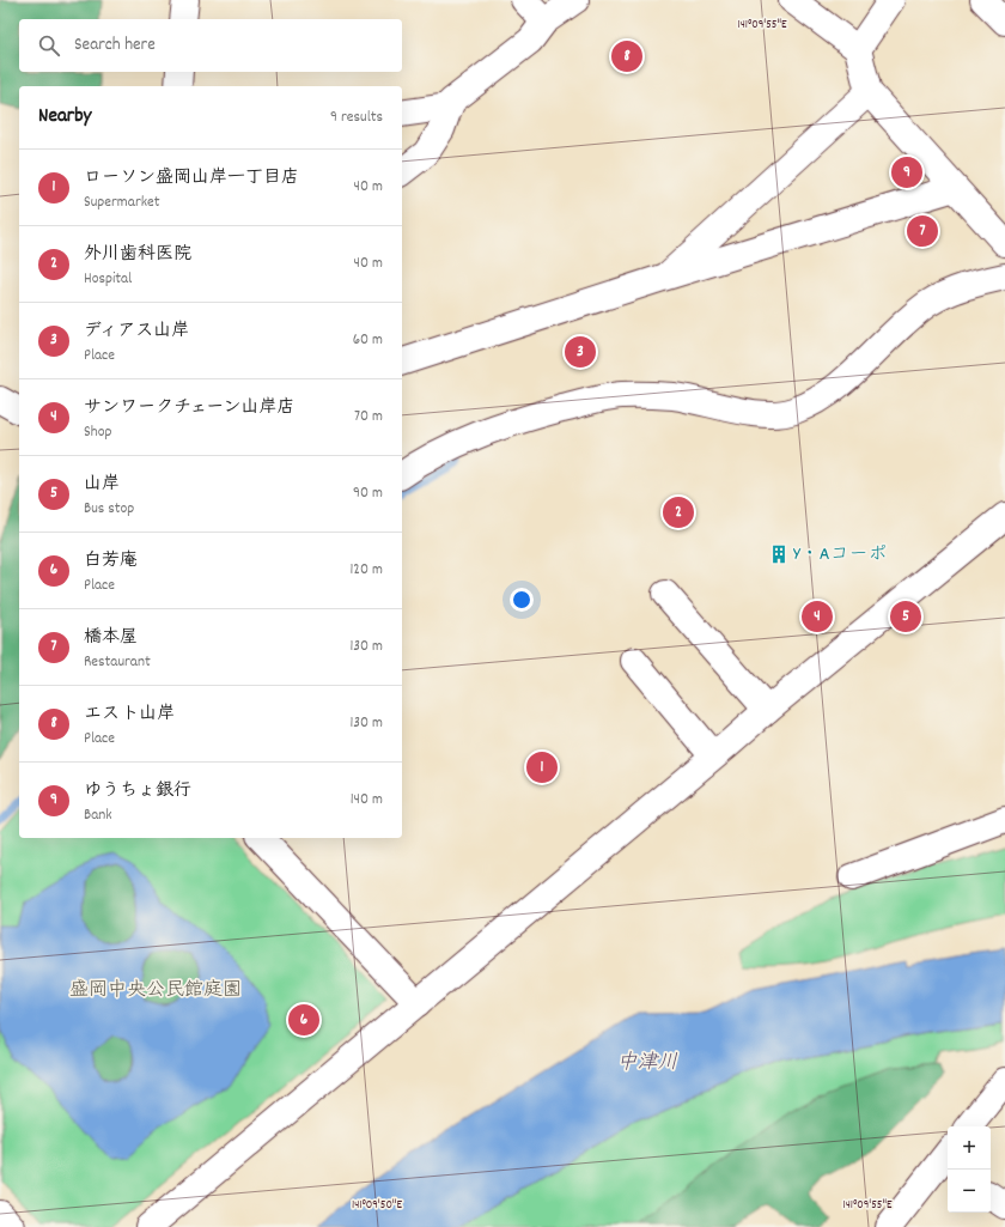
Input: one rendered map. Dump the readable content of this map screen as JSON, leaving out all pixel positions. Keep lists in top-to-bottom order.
{
  "water": ["中津川"],
  "parks": ["盛岡中央公民館庭園"],
  "places": {
    "building": ["Y・Aコーポ"]
  },
  "page": {
    "search": "Search here",
    "pins": [
      "8",
      "9",
      "7",
      "3",
      "2",
      "4",
      "5",
      "1",
      "6"
    ],
    "heading": ["Nearby", "9 results"],
    "list": [
      {
        "mark": "1",
        "name": "ローソン盛岡山岸一丁目店",
        "note": "Supermarket",
        "value": "40 m"
      },
      {
        "mark": "2",
        "name": "外川歯科医院",
        "note": "Hospital",
        "value": "40 m"
      },
      {
        "mark": "3",
        "name": "ディアス山岸",
        "note": "Place",
        "value": "60 m"
      },
      {
        "mark": "4",
        "name": "サンワークチェーン山岸店",
        "note": "Shop",
        "value": "70 m"
      },
      {
        "mark": "5",
        "name": "山岸",
        "note": "Bus stop",
        "value": "90 m"
      },
      {
        "mark": "6",
        "name": "白芳庵",
        "note": "Place",
        "value": "120 m"
      },
      {
        "mark": "7",
        "name": "橋本屋",
        "note": "Restaurant",
        "value": "130 m"
      },
      {
        "mark": "8",
        "name": "エスト山岸",
        "note": "Place",
        "value": "130 m"
      },
      {
        "mark": "9",
        "name": "ゆうちょ銀行",
        "note": "Bank",
        "value": "140 m"
      }
    ],
    "map_buttons": ["+", "−"]
  },
  "coordinates": ["141°09'55\"E", "141°09'50\"E"]
}
